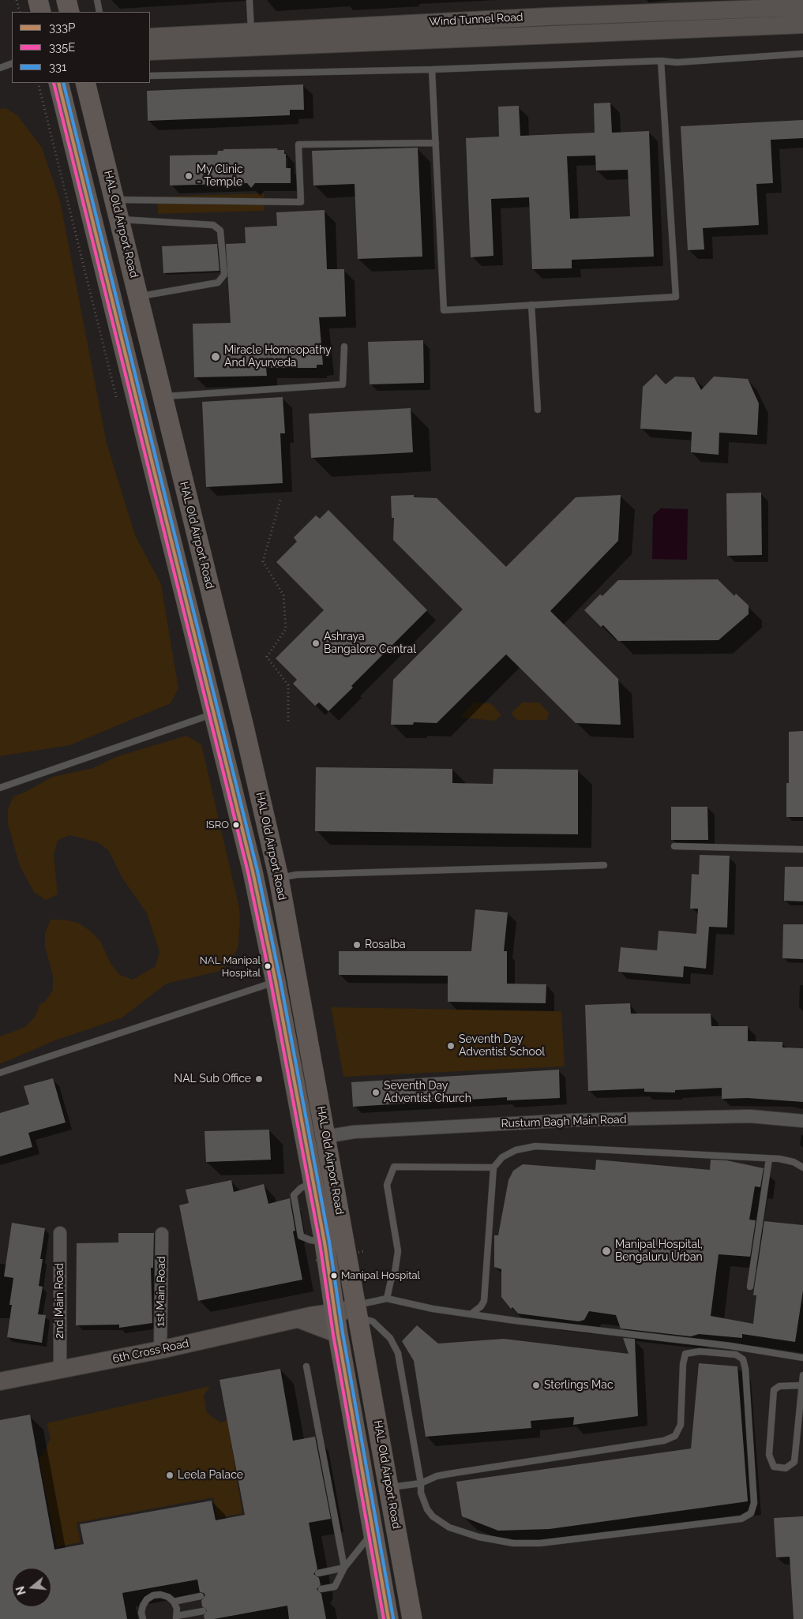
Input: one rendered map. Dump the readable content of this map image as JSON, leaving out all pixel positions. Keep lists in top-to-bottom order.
{
  "streets": {
    "main road": ["HAL Old Airport Road"],
    "street": [
      "Wind Tunnel Road",
      "Rustum Bagh Main Road",
      "1st Main Road",
      "2nd Main Road",
      "6th Cross Road"
    ]
  },
  "crossings": [
    ["HAL Old Airport Road", "Rustum Bagh Main Road"],
    ["HAL Old Airport Road", "6th Cross Road"],
    ["1st Main Road", "6th Cross Road"],
    ["2nd Main Road", "6th Cross Road"]
  ],
  "places": [
    "My Clinic - Temple",
    "Miracle Homeopathy And Ayurveda",
    "Ashraya Bangalore Central",
    "ISRO",
    "Rosalba",
    "NAL Manipal Hospital",
    "Seventh Day Adventist School",
    "NAL Sub Office",
    "Seventh Day Adventist Church",
    "Manipal Hospital, Bengaluru Urban",
    "Manipal Hospital",
    "Sterlings Mac",
    "Leela Palace"
  ],
  "lines": ["transit line 333P", "transit line 335E", "transit line 331"],
  "legend": ["333P", "335E", "331"],
  "north": "left"
}
